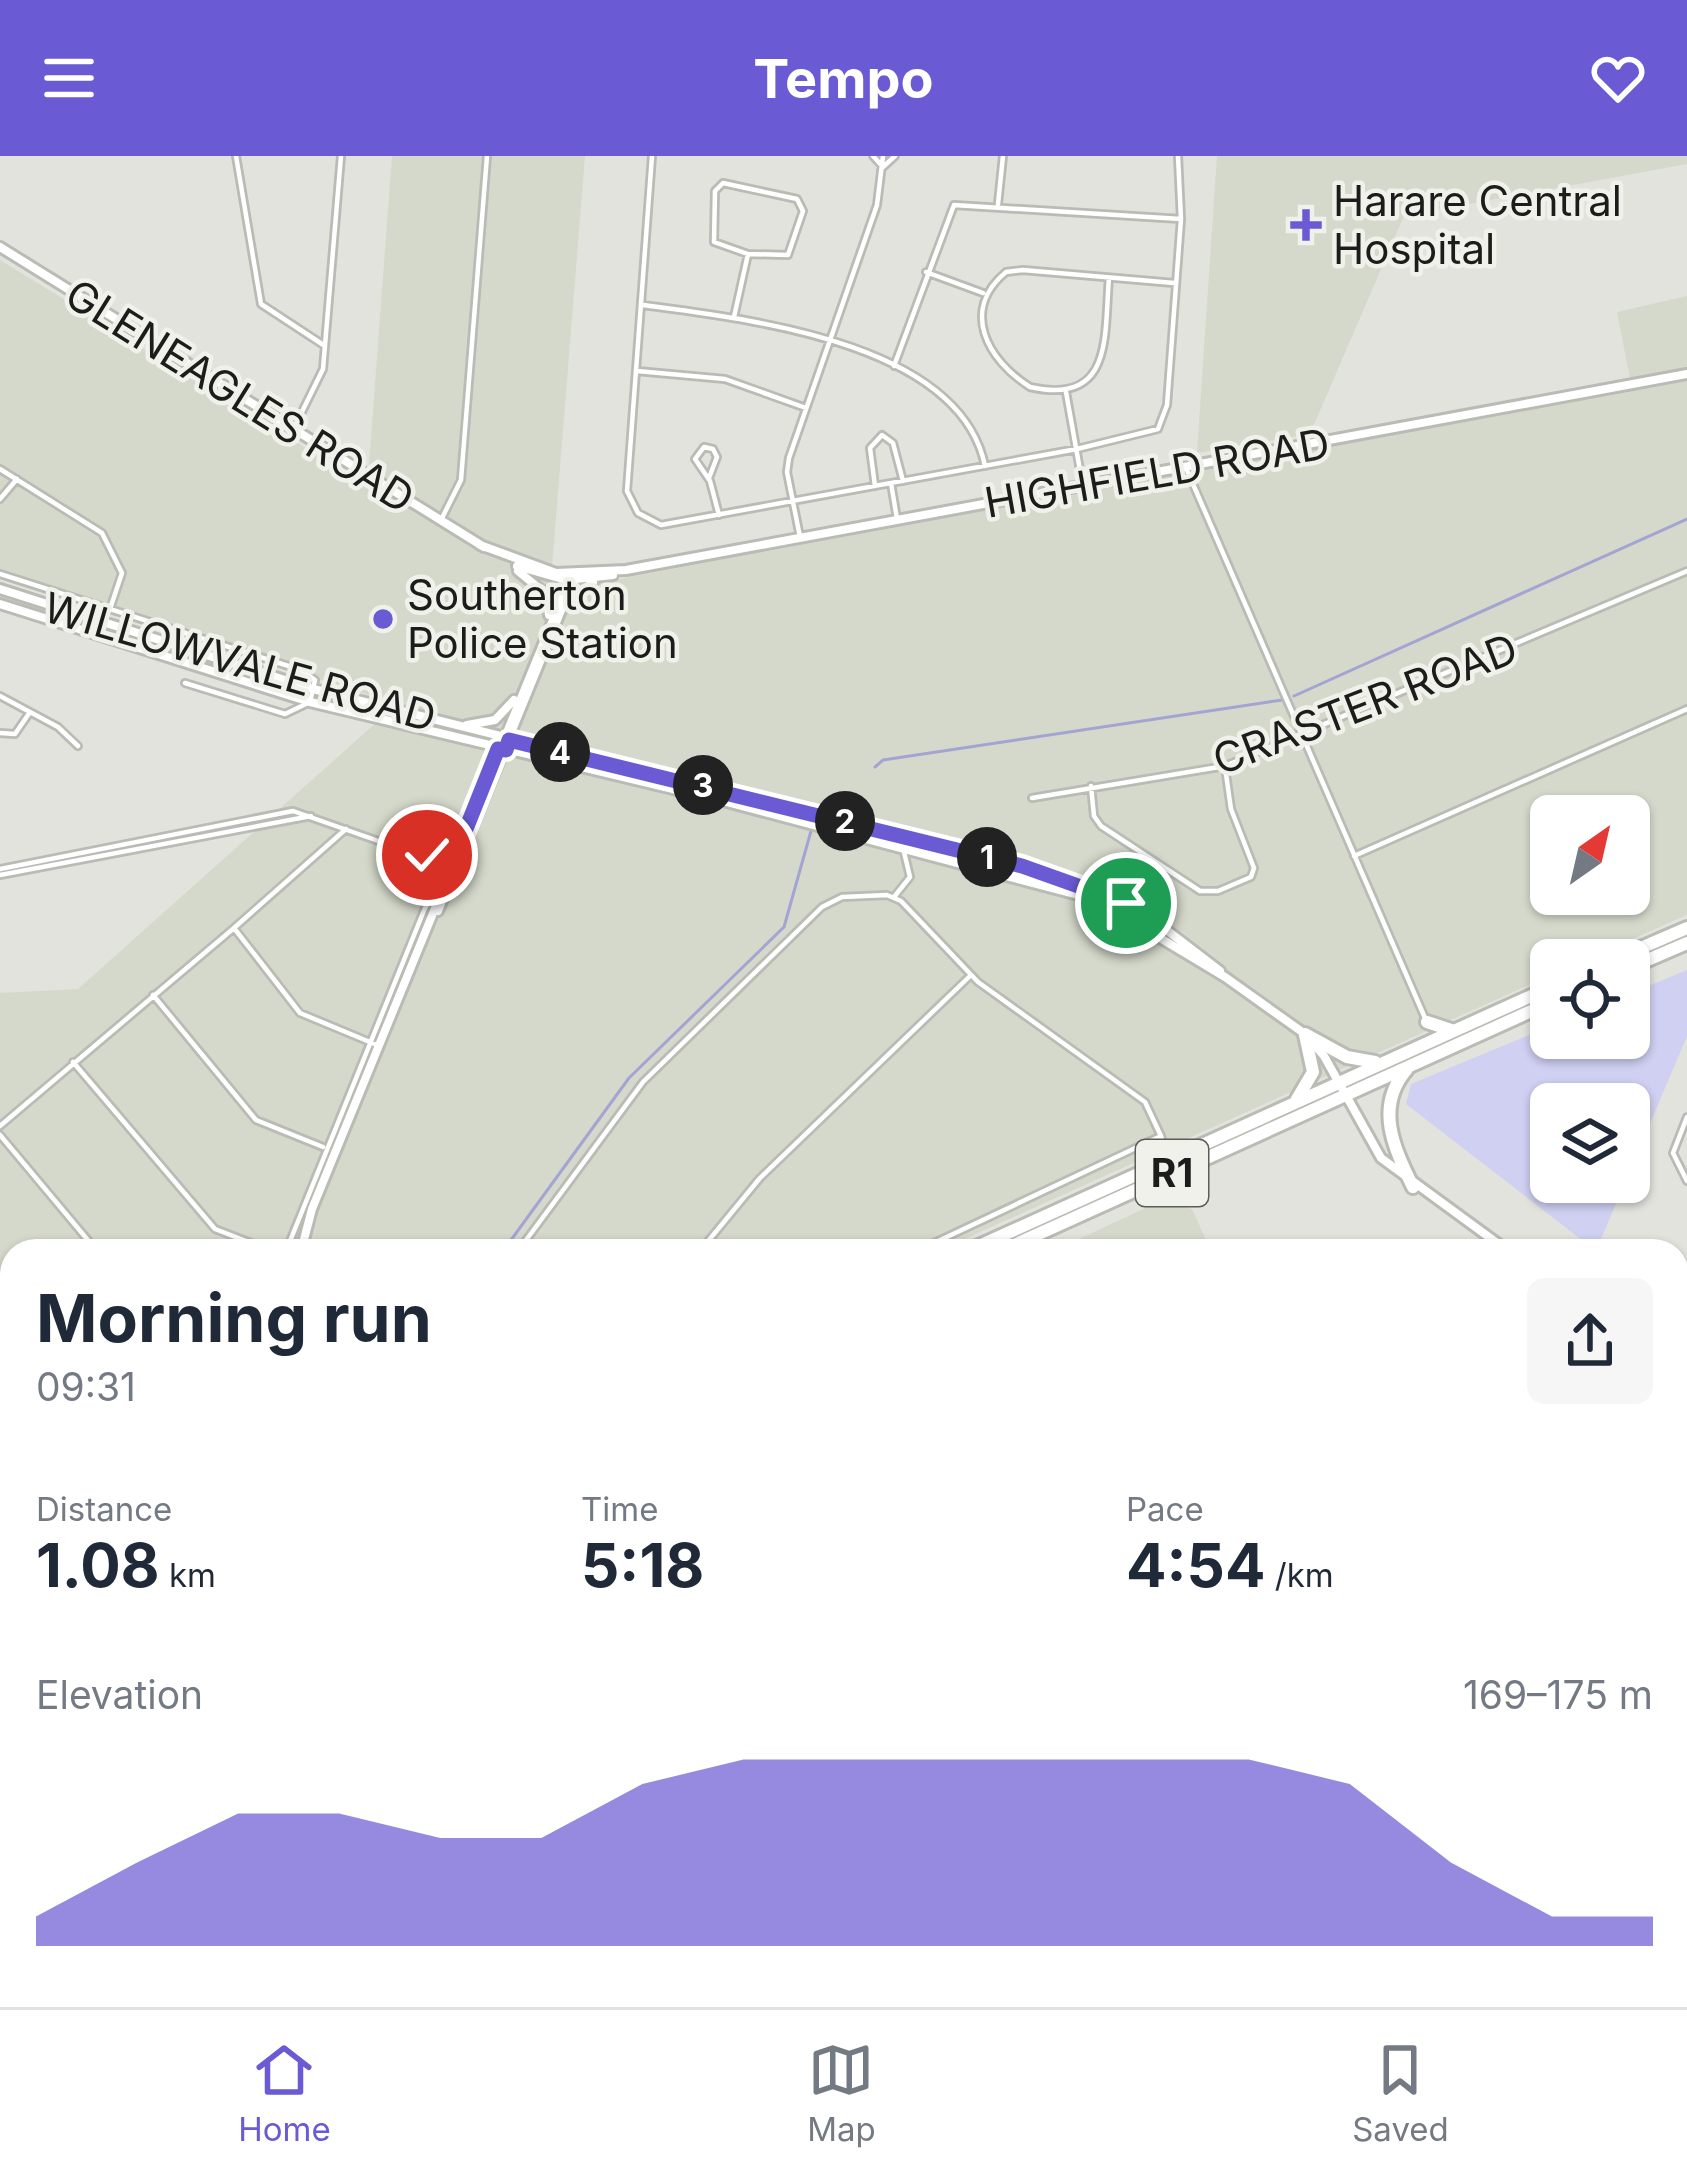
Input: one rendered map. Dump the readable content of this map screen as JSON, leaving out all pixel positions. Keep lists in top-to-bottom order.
{
  "streets": {
    "highway": ["R1"],
    "street": [
      "GLENEAGLES ROAD",
      "HIGHFIELD ROAD",
      "WILLOWVALE ROAD",
      "CRASTER ROAD"
    ]
  },
  "crossings": [
    ["GLENEAGLES ROAD", "HIGHFIELD ROAD"],
    ["WILLOWVALE ROAD", "R1"]
  ],
  "places": {
    "health": ["Harare Central Hospital"],
    "other": ["Southerton Police Station"]
  },
  "north": "top right",
  "page": {
    "header": "Tempo",
    "pins": [
      "4",
      "3",
      "2",
      "1"
    ],
    "heading": ["Morning run", "09:31"],
    "stats": [
      ["Distance", "1.08 km"],
      ["Time", "5:18"],
      ["Pace", "4:54 /km"]
    ],
    "chart": ["Elevation", "169–175 m"],
    "tabs": ["Home", "Map", "Saved"]
  }
}
